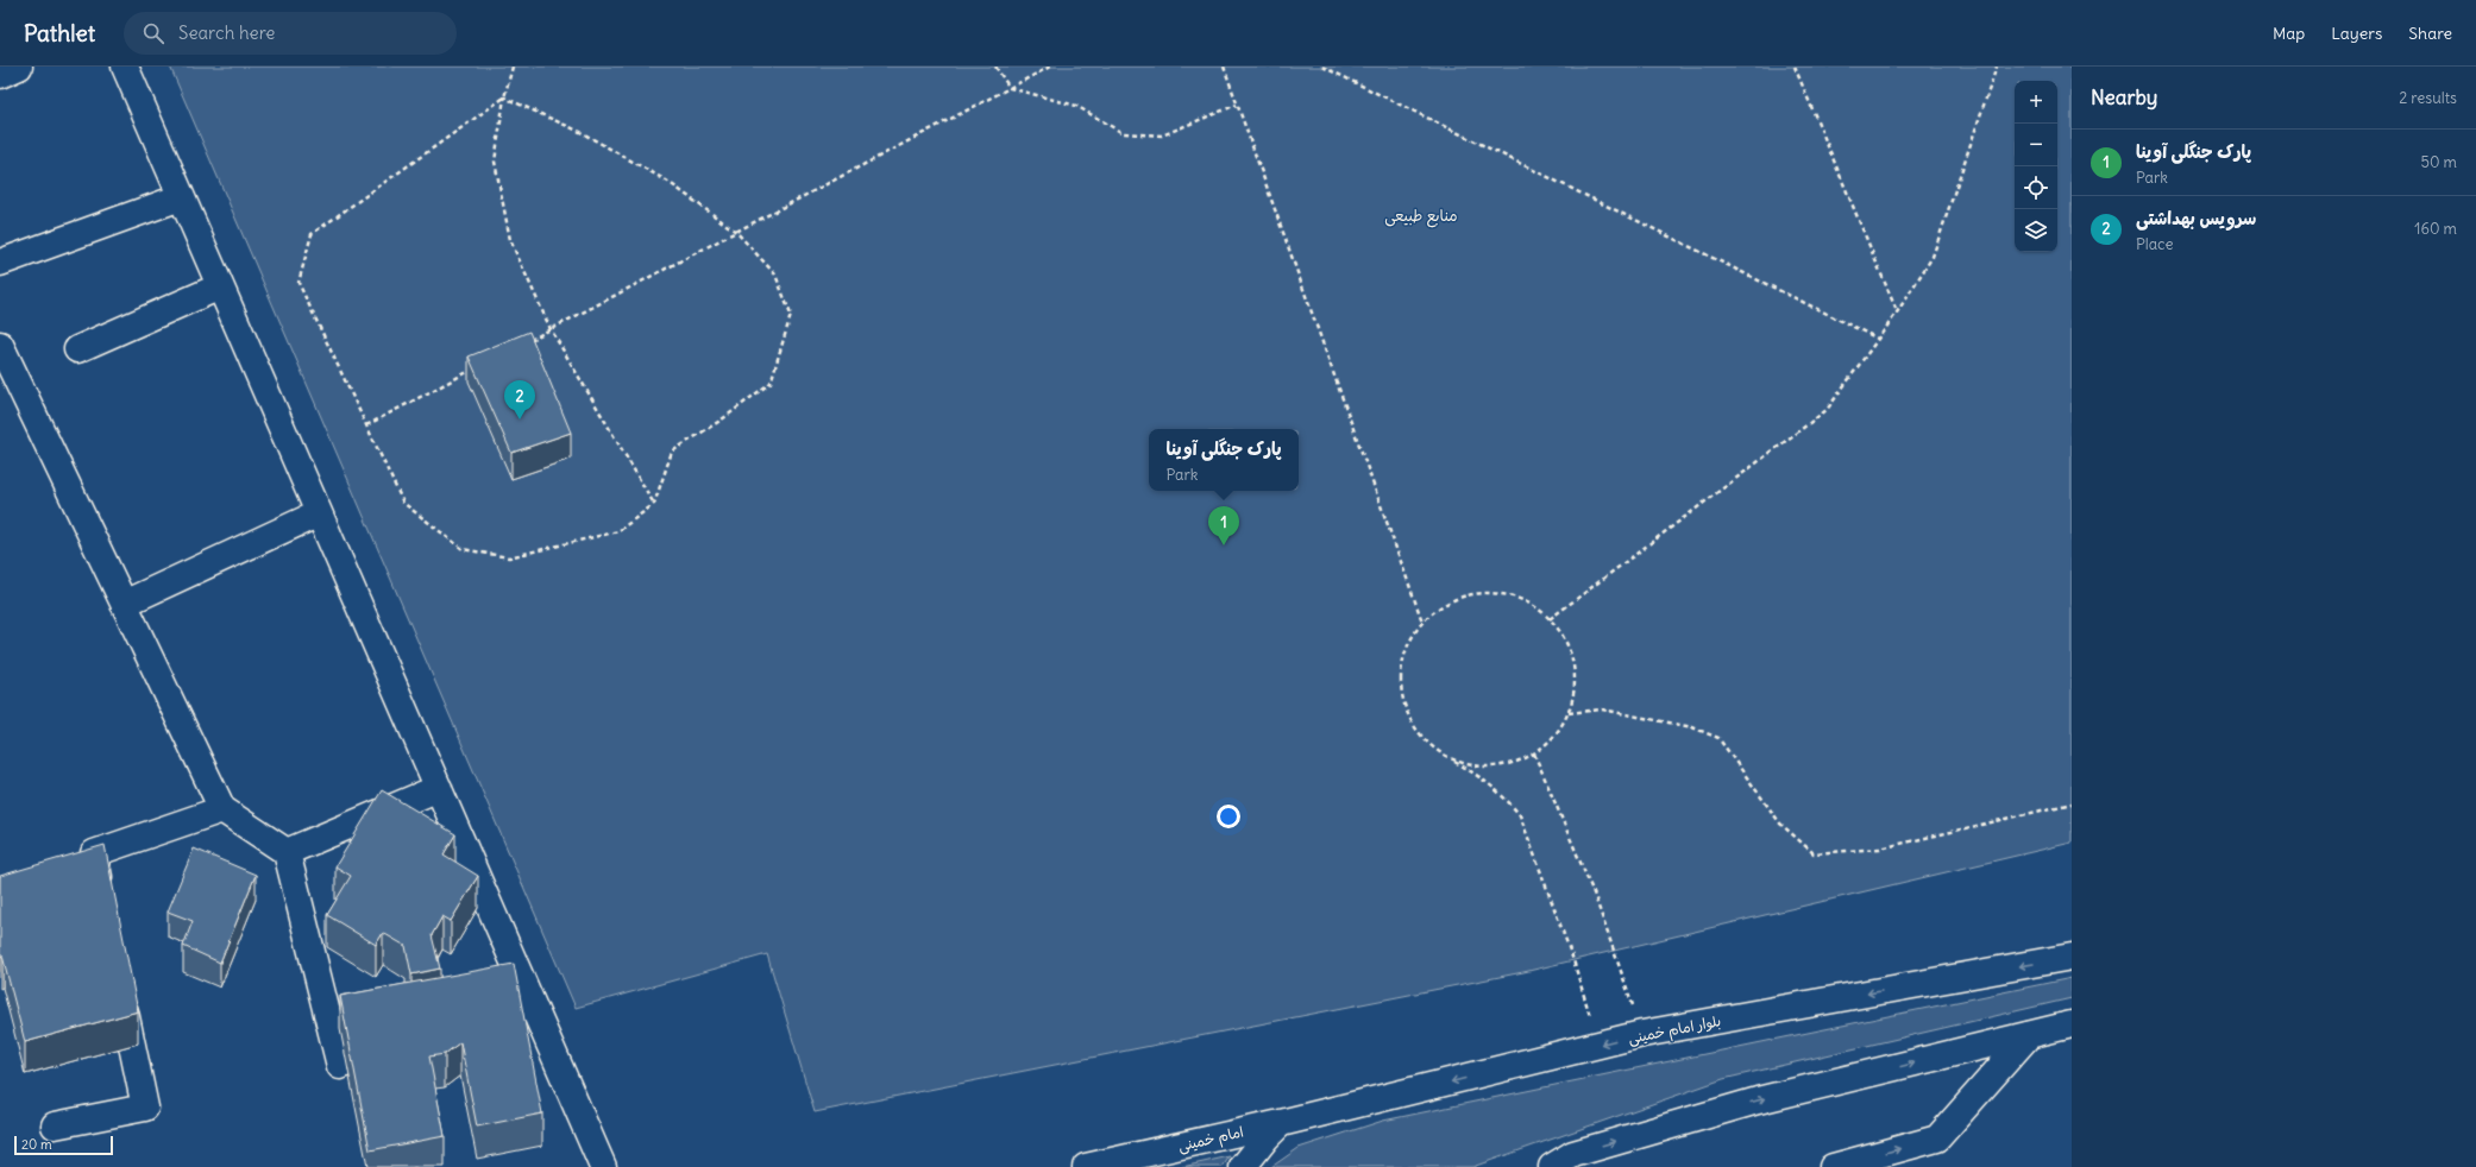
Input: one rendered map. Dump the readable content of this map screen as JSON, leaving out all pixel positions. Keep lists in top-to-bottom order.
{
  "streets": {
    "street": ["بلوار امام خمینی", "امام خمینی"]
  },
  "crossings": [
    ["بلوار امام خمینی", "امام خمینی"]
  ],
  "districts": ["منابع طبیعی"],
  "scale_bar": "20 m",
  "page": {
    "header": "Pathlet",
    "search": "Search here",
    "nav": ["Map", "Layers", "Share"],
    "heading": ["Nearby", "2 results"],
    "map_buttons": ["+", "−"],
    "list": [
      {
        "mark": "1",
        "name": "پارک جنگلی آوینا",
        "note": "Park",
        "value": "50 m"
      },
      {
        "mark": "2",
        "name": "سرویس بهداشتی",
        "note": "Place",
        "value": "160 m"
      }
    ],
    "pins": ["2", "1"],
    "popup": ["پارک جنگلی آوینا", "Park"],
    "scale": "20 m"
  }
}
